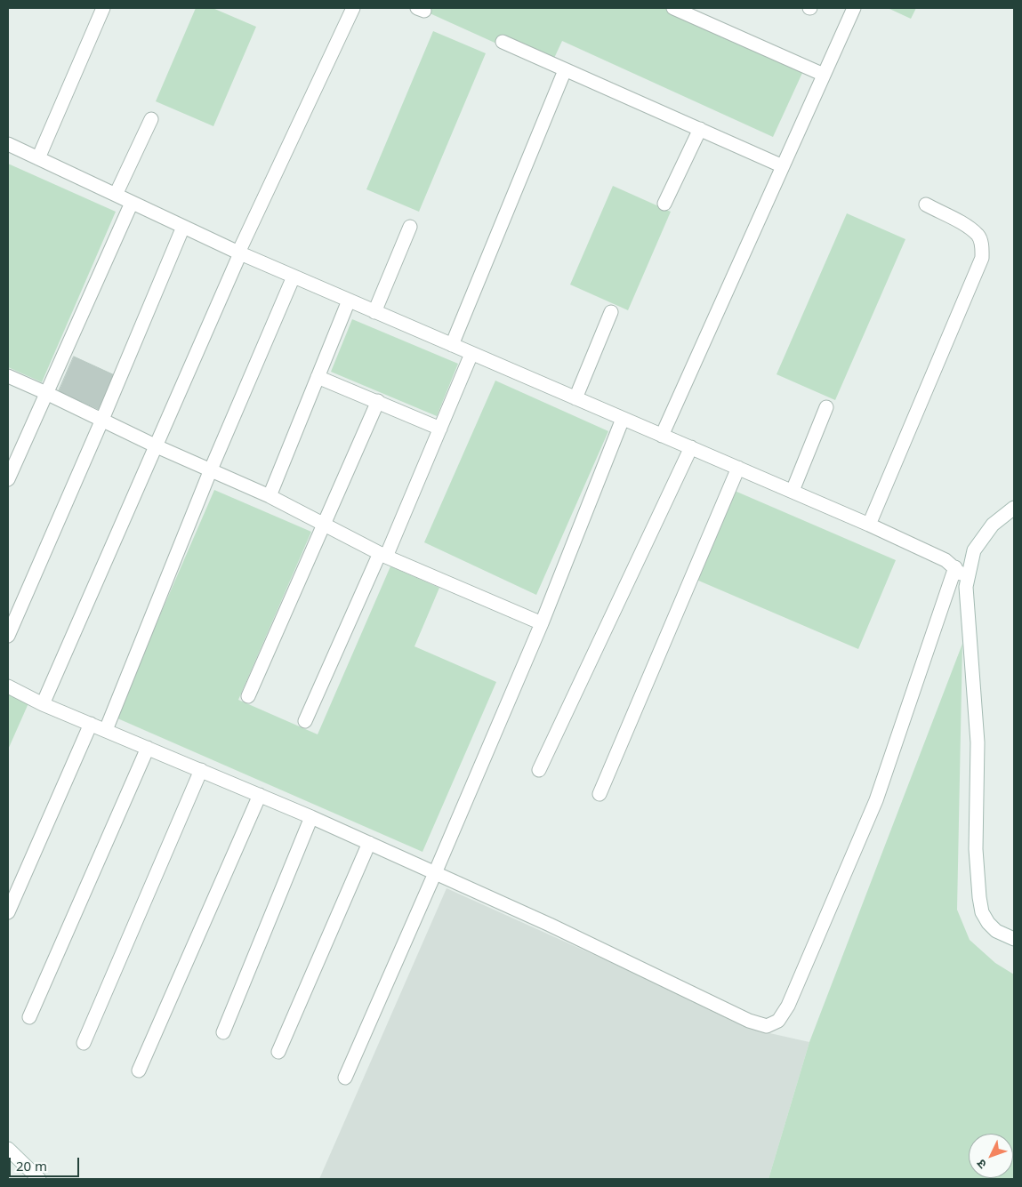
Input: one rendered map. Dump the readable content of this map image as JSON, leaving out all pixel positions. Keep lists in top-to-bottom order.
{
  "scale_bar": "20 m",
  "north": "bottom left"
}
